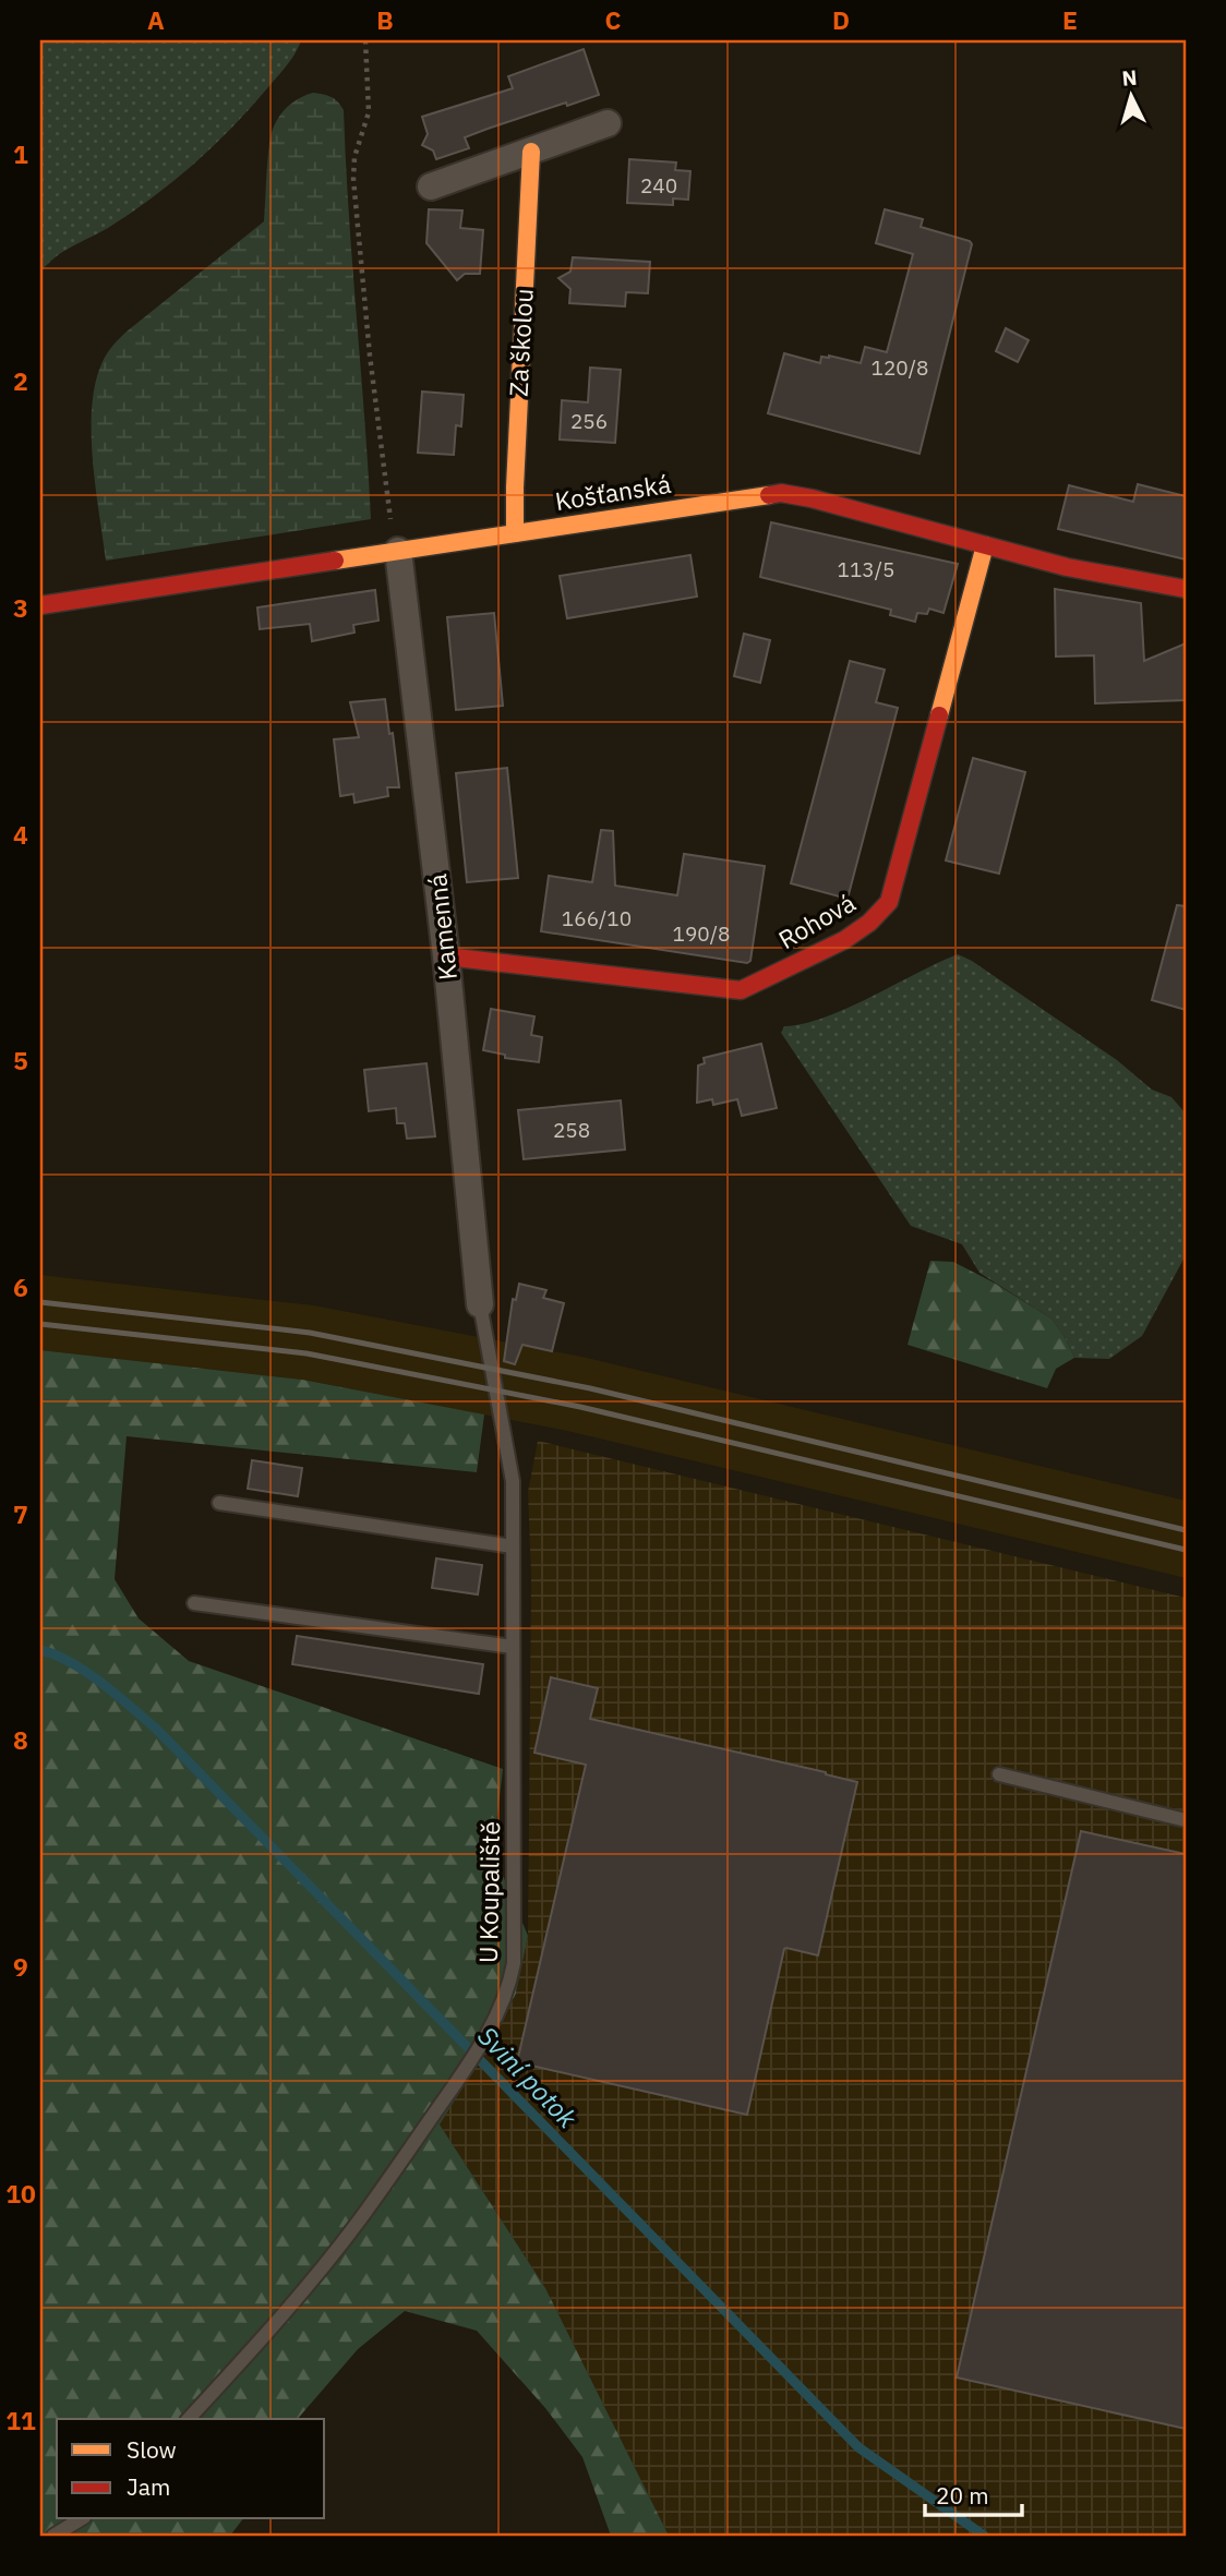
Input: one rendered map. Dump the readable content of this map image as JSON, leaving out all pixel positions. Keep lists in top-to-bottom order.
{
  "streets": {
    "street": [
      "Za školou",
      "Košťanská",
      "Rohová",
      "Kamenná"
    ],
    "lane": ["U Koupaliště"]
  },
  "crossings": [
    ["Za školou", "Košťanská"],
    ["Košťanská", "Rohová"],
    ["Košťanská", "Kamenná"],
    ["Rohová", "Kamenná"],
    ["Kamenná", "U Koupaliště"]
  ],
  "water": ["Sviní potok"],
  "house_numbers": [
    "240",
    "120/8",
    "256",
    "113/5",
    "166/10",
    "190/8",
    "258"
  ],
  "legend": ["Slow", "Jam"],
  "scale_bar": "20 m",
  "north": "top",
  "grid": {
    "columns": [
      "A",
      "B",
      "C",
      "D",
      "E"
    ],
    "rows": [
      "1",
      "2",
      "3",
      "4",
      "5",
      "6",
      "7",
      "8",
      "9",
      "10",
      "11"
    ]
  }
}
